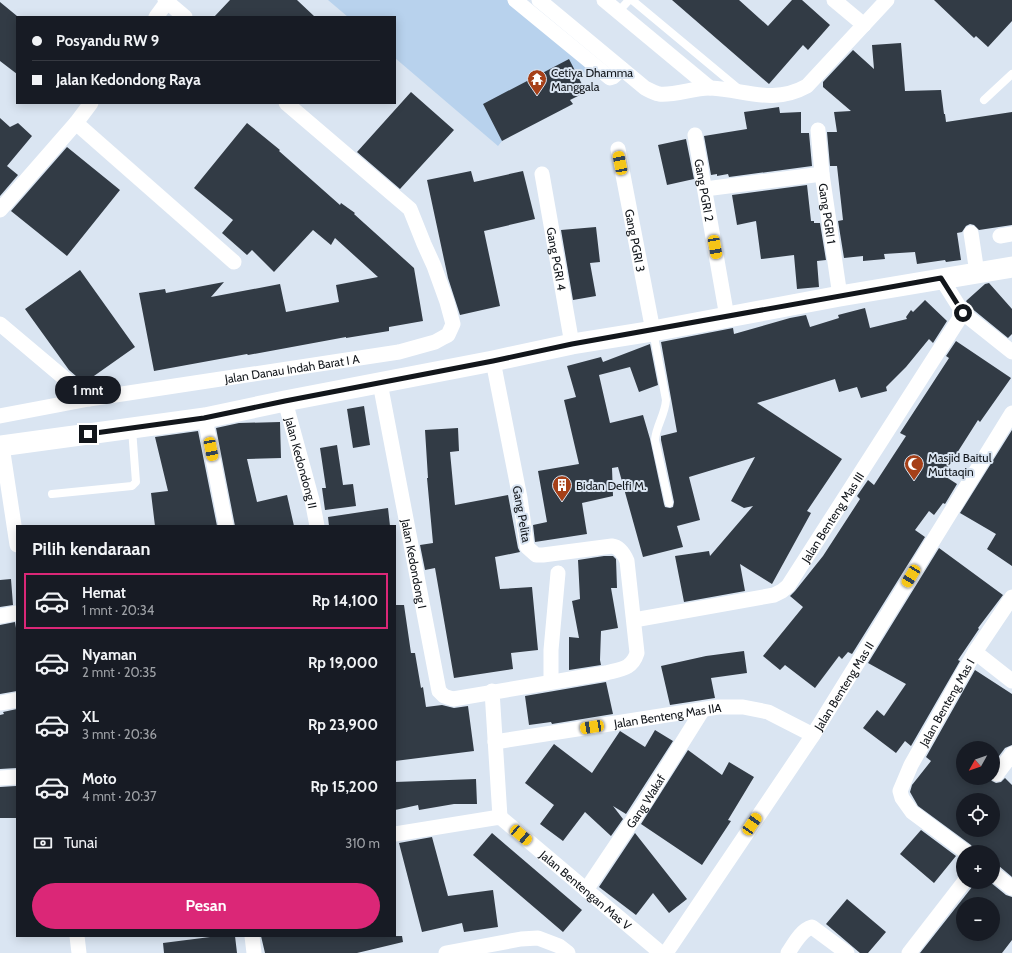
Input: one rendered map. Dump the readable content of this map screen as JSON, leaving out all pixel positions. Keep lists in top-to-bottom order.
{
  "streets": {
    "street": [
      "Gang PGRI 2",
      "Gang PGRI 1",
      "Gang PGRI 3",
      "Gang PGRI 4",
      "Jalan Danau Indah Barat I A",
      "Jalan Kedondong II",
      "Gang Pelita",
      "Jalan Benteng Mas III",
      "Jalan Kedondong I",
      "Jalan Benteng Mas II",
      "Jalan Benteng Mas I",
      "Jalan Benteng Mas IIA",
      "Gang Wakaf",
      "Jalan Bentengan Mas V"
    ]
  },
  "crossings": [
    ["Gang Pelita", "Jalan Benteng Mas III"],
    ["Gang Pelita", "Jalan Kedondong I"],
    ["Jalan Benteng Mas III", "Jalan Kedondong I"],
    ["Jalan Benteng Mas II", "Jalan Benteng Mas IIA"],
    ["Jalan Benteng Mas IIA", "Gang Wakaf"],
    ["Gang Wakaf", "Jalan Bentengan Mas V"]
  ],
  "places": {
    "temple": ["Cetiya Dhamma Manggala"],
    "mosque": ["Masjid Baitul Muttaqin"],
    "building": ["Bidan Delfi M."]
  },
  "north": "bottom left",
  "page": {
    "banner": ["Posyandu RW 9", "Jalan Kedondong Raya"],
    "bubble": "1 mnt",
    "heading": "Pilih kendaraan",
    "list": [
      {
        "name": "Hemat",
        "note": "1 mnt · 20:34",
        "value": "Rp 14,100"
      },
      {
        "name": "Nyaman",
        "note": "2 mnt · 20:35",
        "value": "Rp 19,000"
      },
      {
        "name": "XL",
        "note": "3 mnt · 20:36",
        "value": "Rp 23,900"
      },
      {
        "name": "Moto",
        "note": "4 mnt · 20:37",
        "value": "Rp 15,200"
      }
    ],
    "map_buttons": ["+", "−"],
    "pay": ["Tunai", "310 m"],
    "buttons": "Pesan"
  }
}
